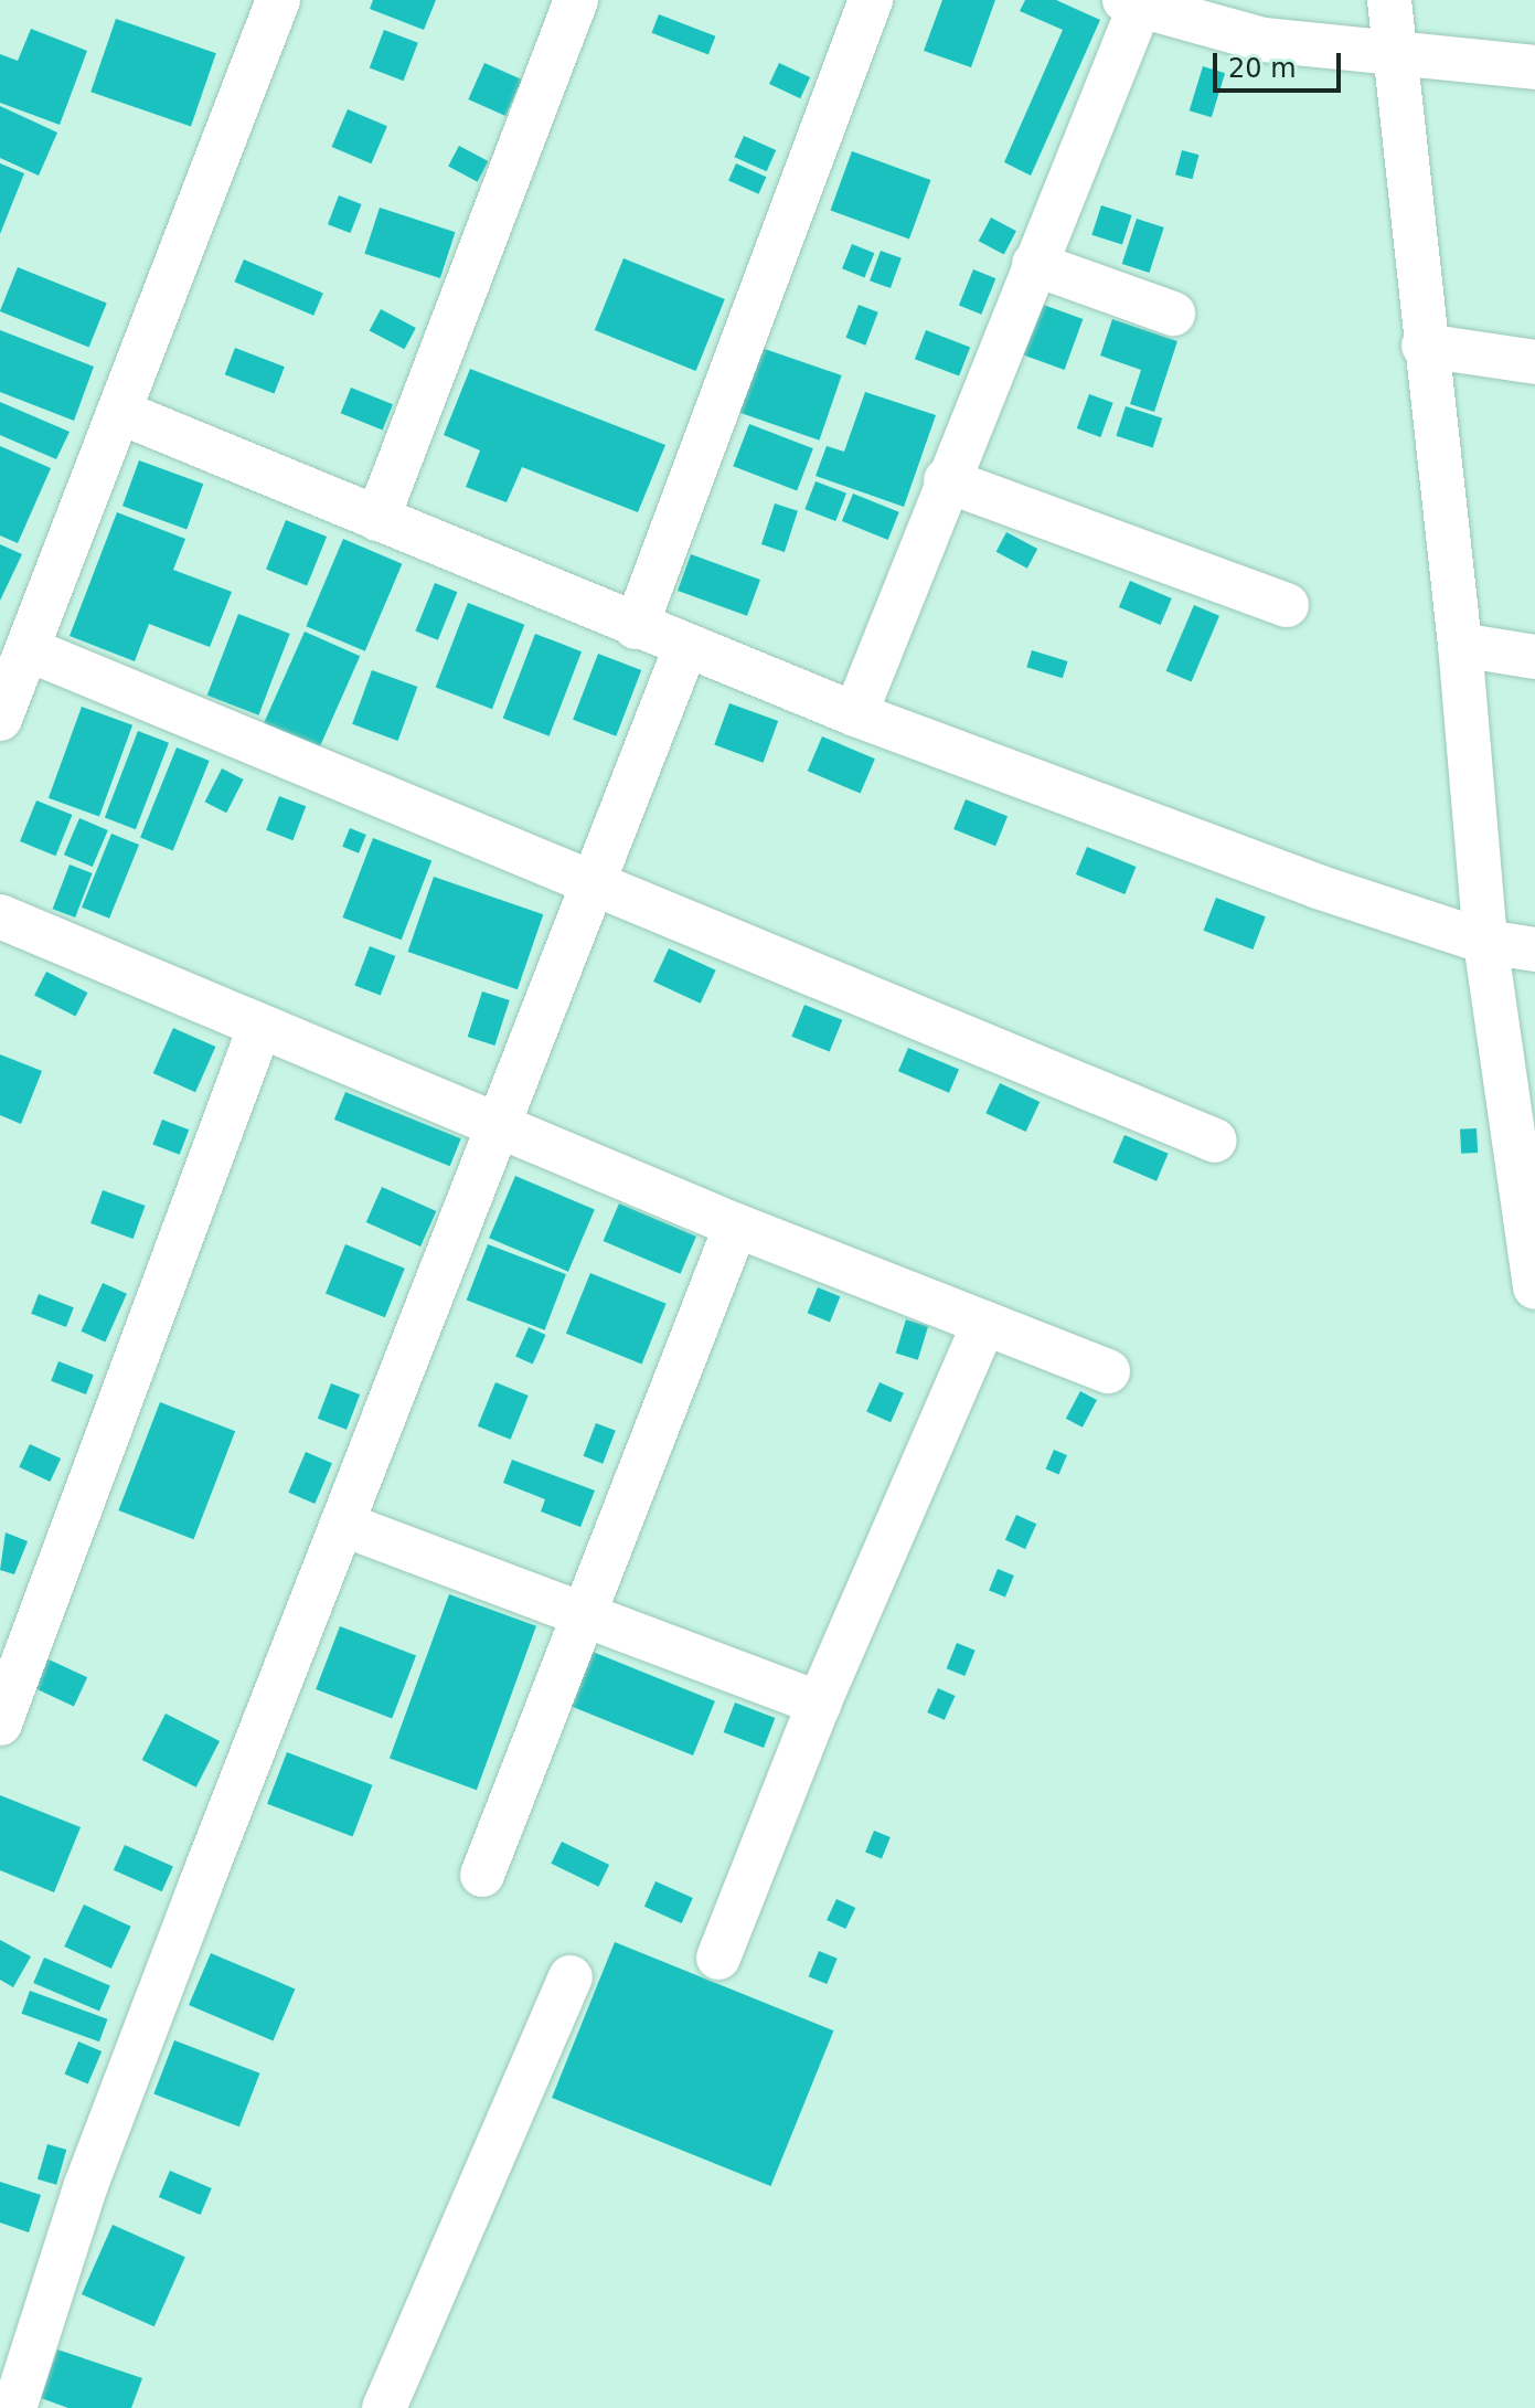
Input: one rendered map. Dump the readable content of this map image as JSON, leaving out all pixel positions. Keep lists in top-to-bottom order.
{
  "scale_bar": "20 m"
}
